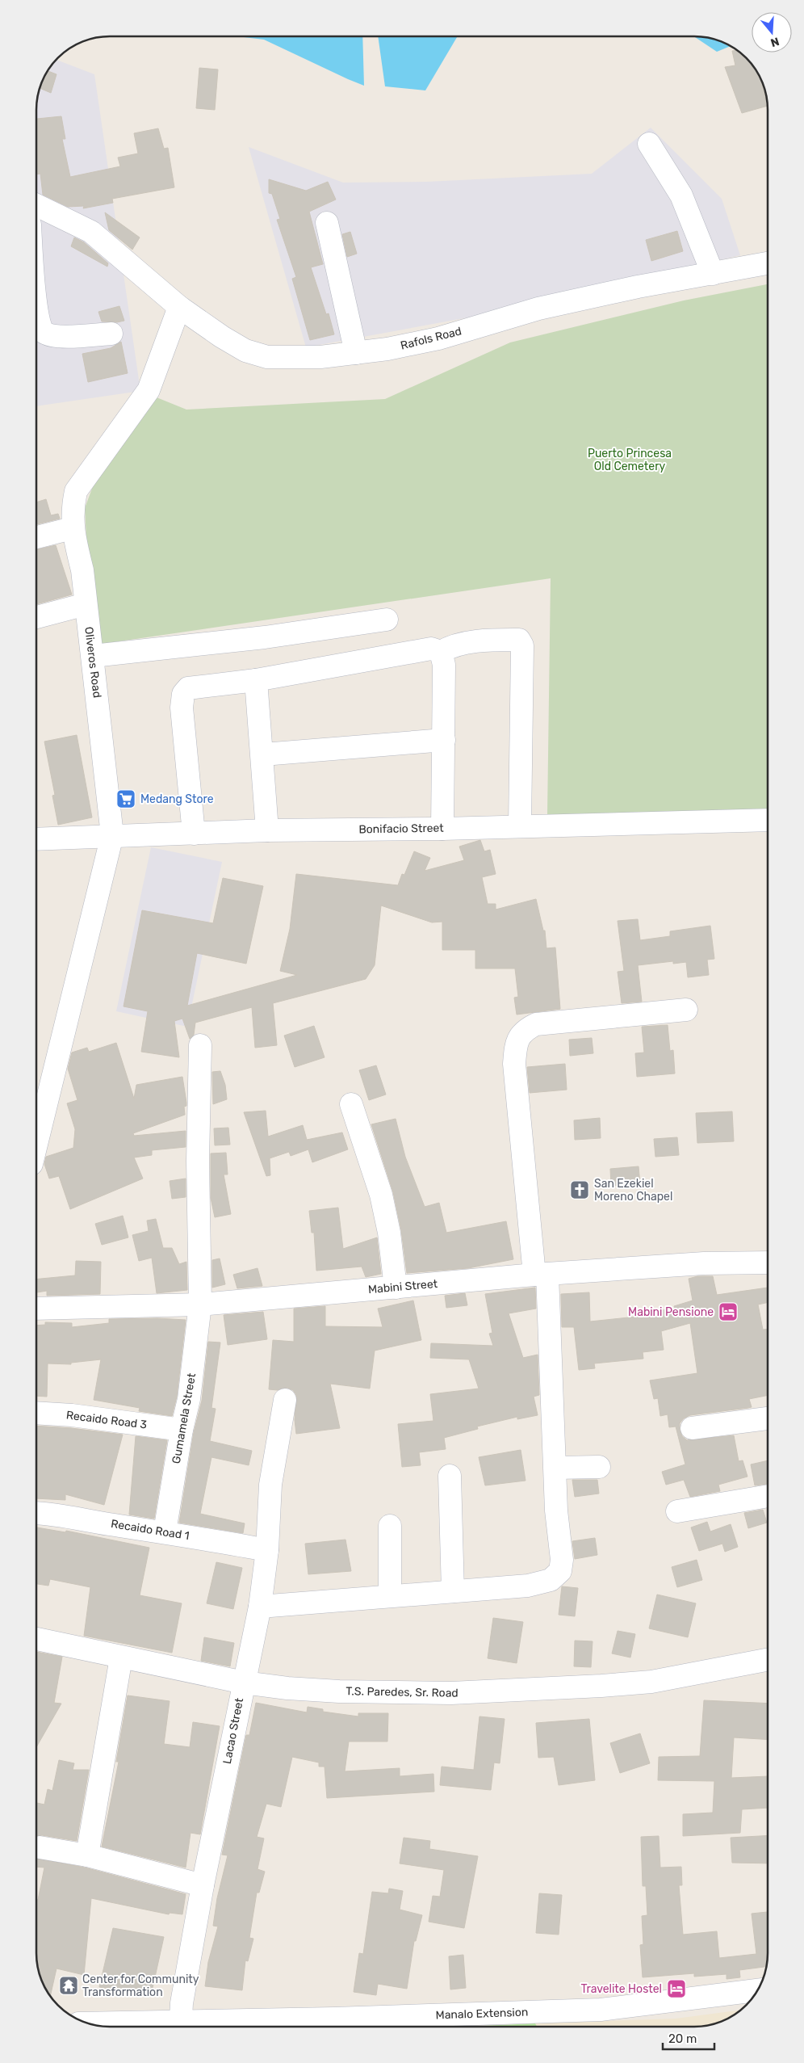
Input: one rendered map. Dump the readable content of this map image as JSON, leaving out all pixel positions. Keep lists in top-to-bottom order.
{
  "streets": {
    "street": [
      "Rafols Road",
      "Oliveros Road",
      "Bonifacio Street",
      "Mabini Street",
      "Gumamela Street",
      "Recaido Road 3",
      "Recaido Road 1",
      "T.S. Paredes, Sr. Road",
      "Lacao Street",
      "Manalo Extension"
    ]
  },
  "crossings": [
    ["Rafols Road", "Oliveros Road"],
    ["Oliveros Road", "Bonifacio Street"],
    ["Mabini Street", "Gumamela Street"],
    ["Gumamela Street", "Recaido Road 3"],
    ["Gumamela Street", "Recaido Road 1"],
    ["Recaido Road 1", "Lacao Street"],
    ["T.S. Paredes, Sr. Road", "Lacao Street"]
  ],
  "parks": ["Puerto Princesa Old Cemetery"],
  "places": {
    "supermarket": ["Medang Store"],
    "church": ["San Ezekiel Moreno Chapel"],
    "hotel": ["Mabini Pensione", "Travelite Hostel"],
    "temple": ["Center for Community Transformation"]
  },
  "scale_bar": "20 m",
  "north": "bottom"
}
